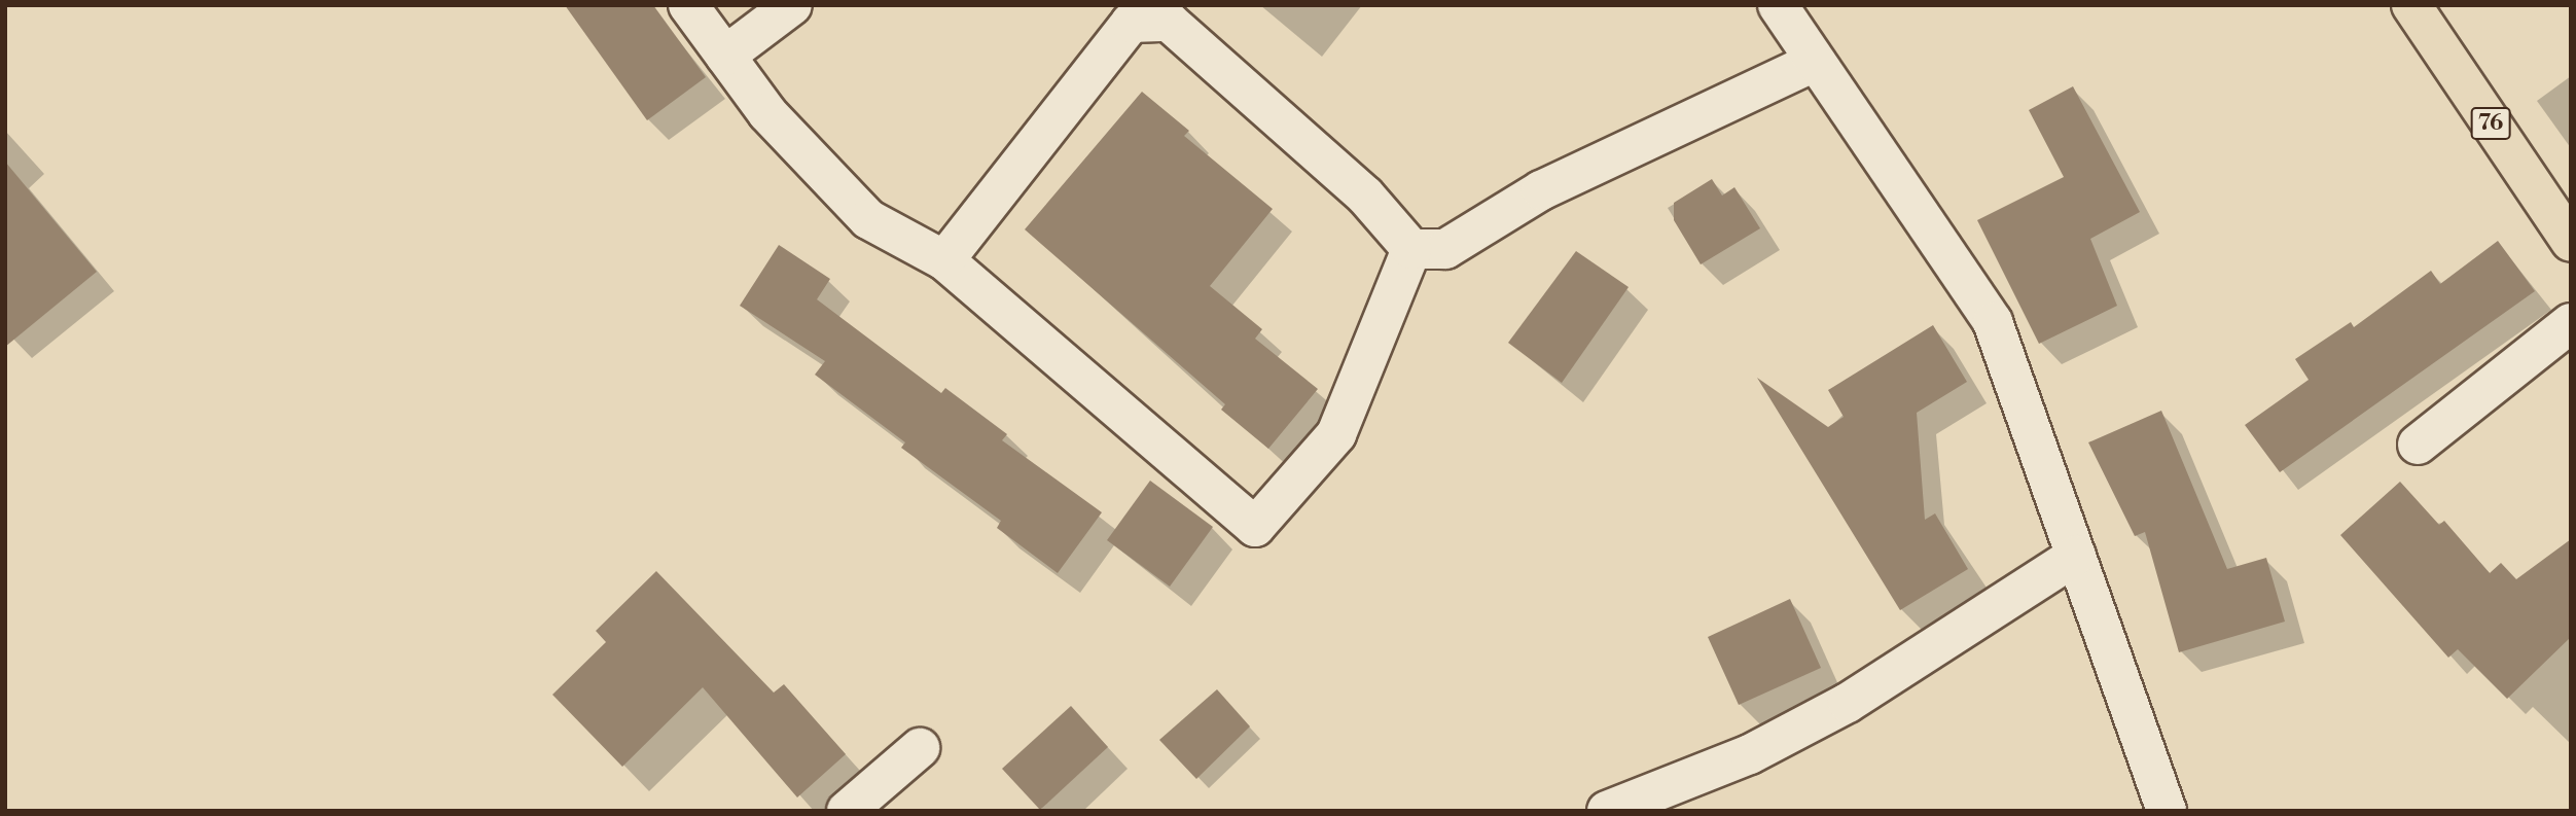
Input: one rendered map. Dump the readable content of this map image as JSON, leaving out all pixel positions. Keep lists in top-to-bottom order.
{
  "streets": {
    "main road": ["76"]
  }
}
